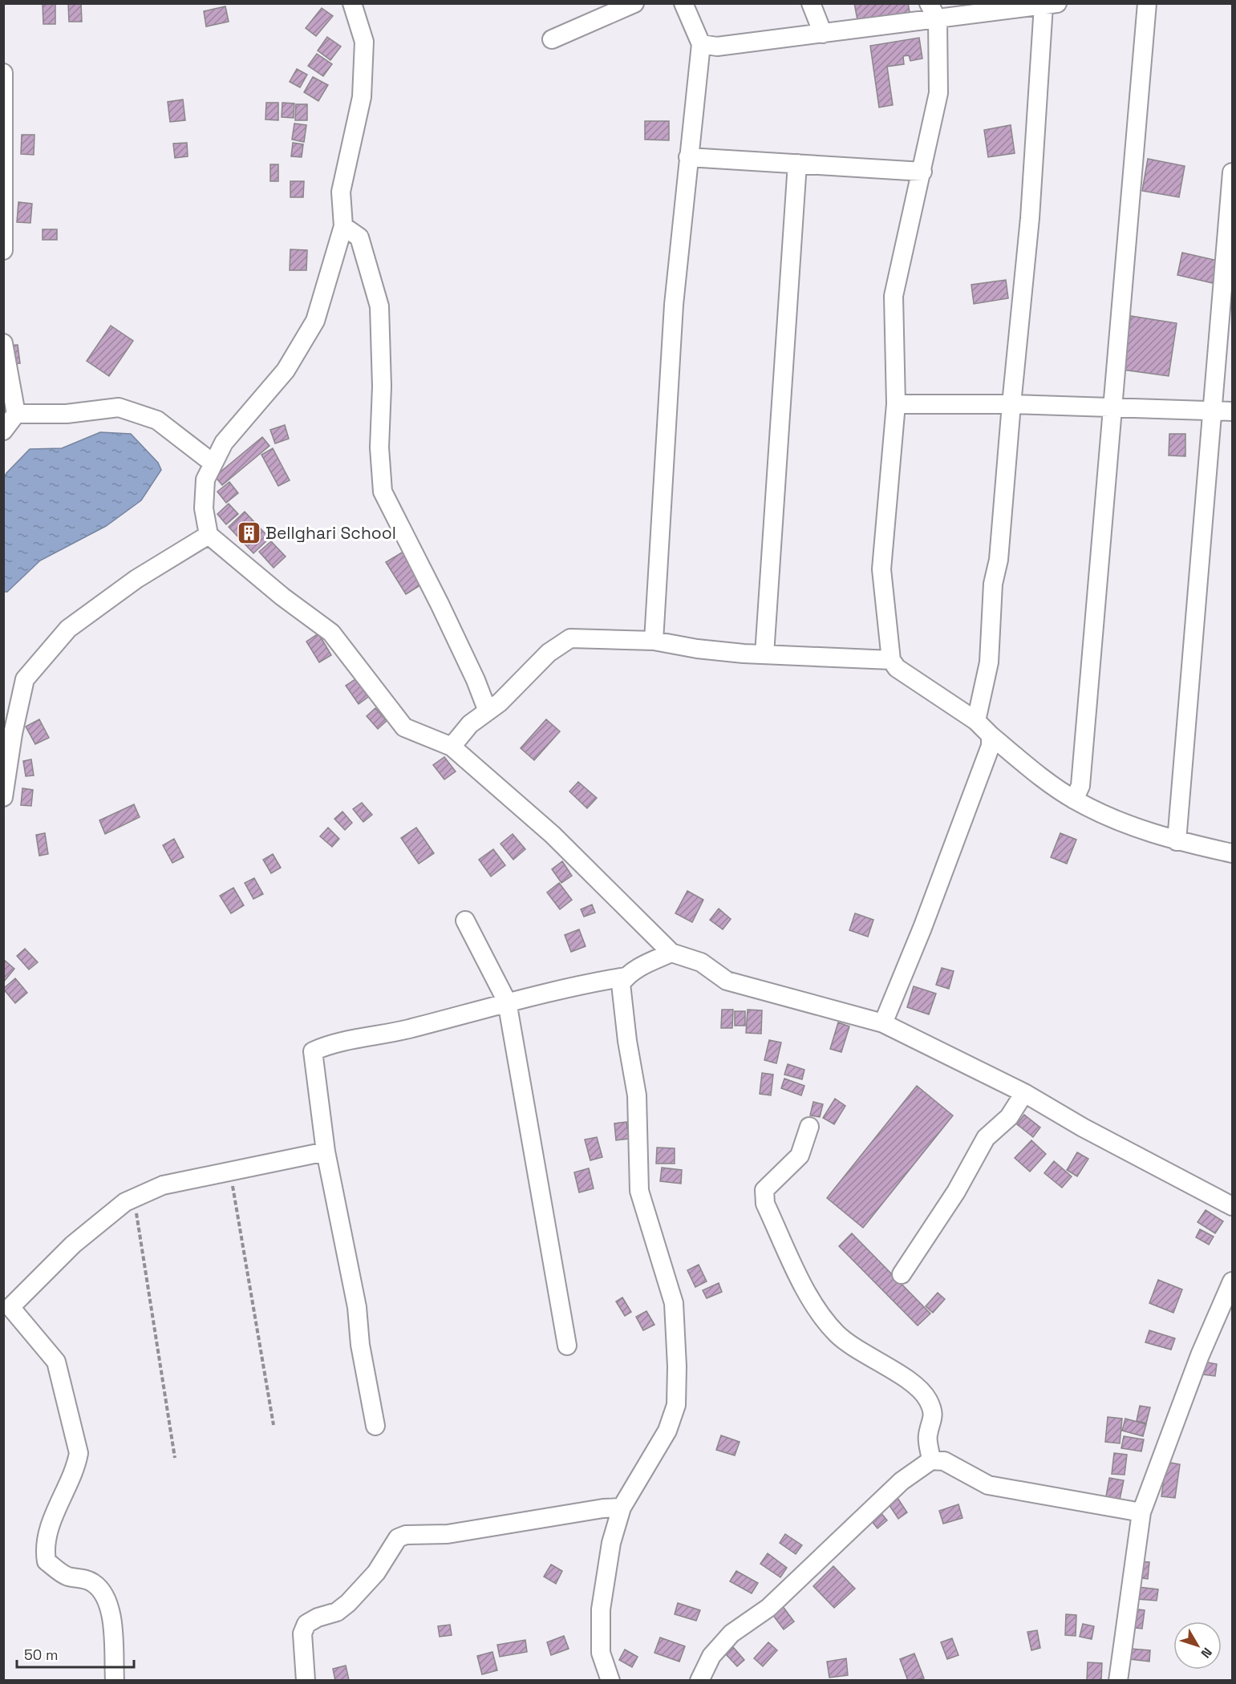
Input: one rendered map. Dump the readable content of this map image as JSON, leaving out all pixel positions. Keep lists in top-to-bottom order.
{
  "places": {
    "building": ["Bellghari School"]
  },
  "scale_bar": "50 m",
  "north": "bottom right"
}
